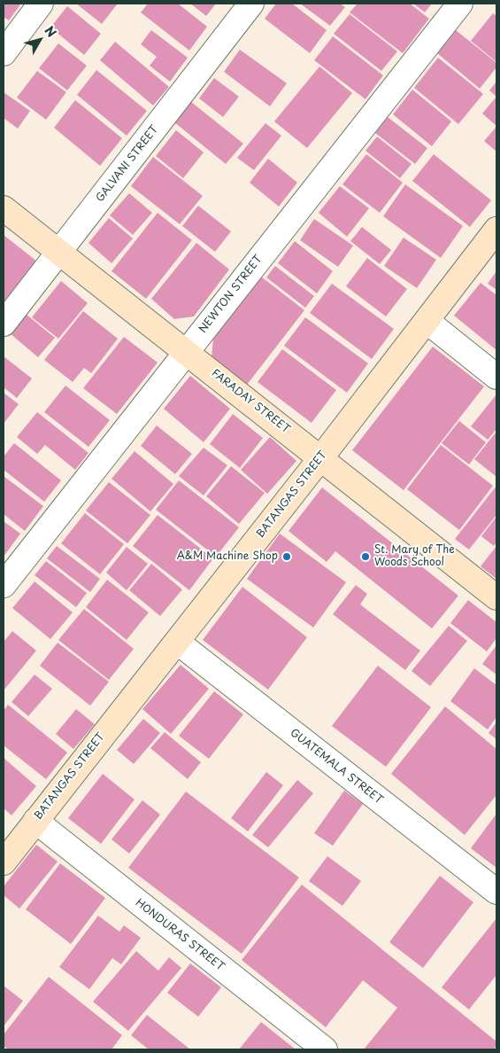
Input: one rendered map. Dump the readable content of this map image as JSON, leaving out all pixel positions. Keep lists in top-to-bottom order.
{
  "streets": {
    "street": [
      "GALVANI STREET",
      "NEWTON STREET",
      "FARADAY STREET",
      "BATANGAS STREET",
      "GUATEMALA STREET",
      "HONDURAS STREET"
    ]
  },
  "crossings": [
    ["GALVANI STREET", "FARADAY STREET"],
    ["NEWTON STREET", "FARADAY STREET"],
    ["FARADAY STREET", "BATANGAS STREET"],
    ["BATANGAS STREET", "GUATEMALA STREET"],
    ["BATANGAS STREET", "HONDURAS STREET"]
  ],
  "places": ["A&M Machine Shop", "St. Mary of The Woods School"],
  "north": "top right"
}
